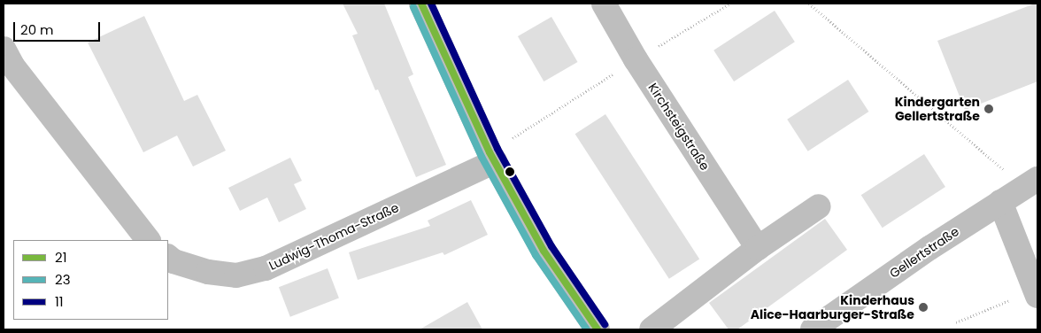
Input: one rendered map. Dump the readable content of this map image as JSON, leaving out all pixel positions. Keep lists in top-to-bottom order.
{
  "streets": {
    "street": ["Kirchsteigstraße", "Ludwig-Thoma-Straße", "Gellertstraße"]
  },
  "places": ["Kindergarten Gellertstraße", "Kinderhaus Alice-Haarburger-Straße"],
  "lines": ["transit line 21", "transit line 11", "transit line 23"],
  "legend": ["21", "23", "11"],
  "scale_bar": "20 m"
}
